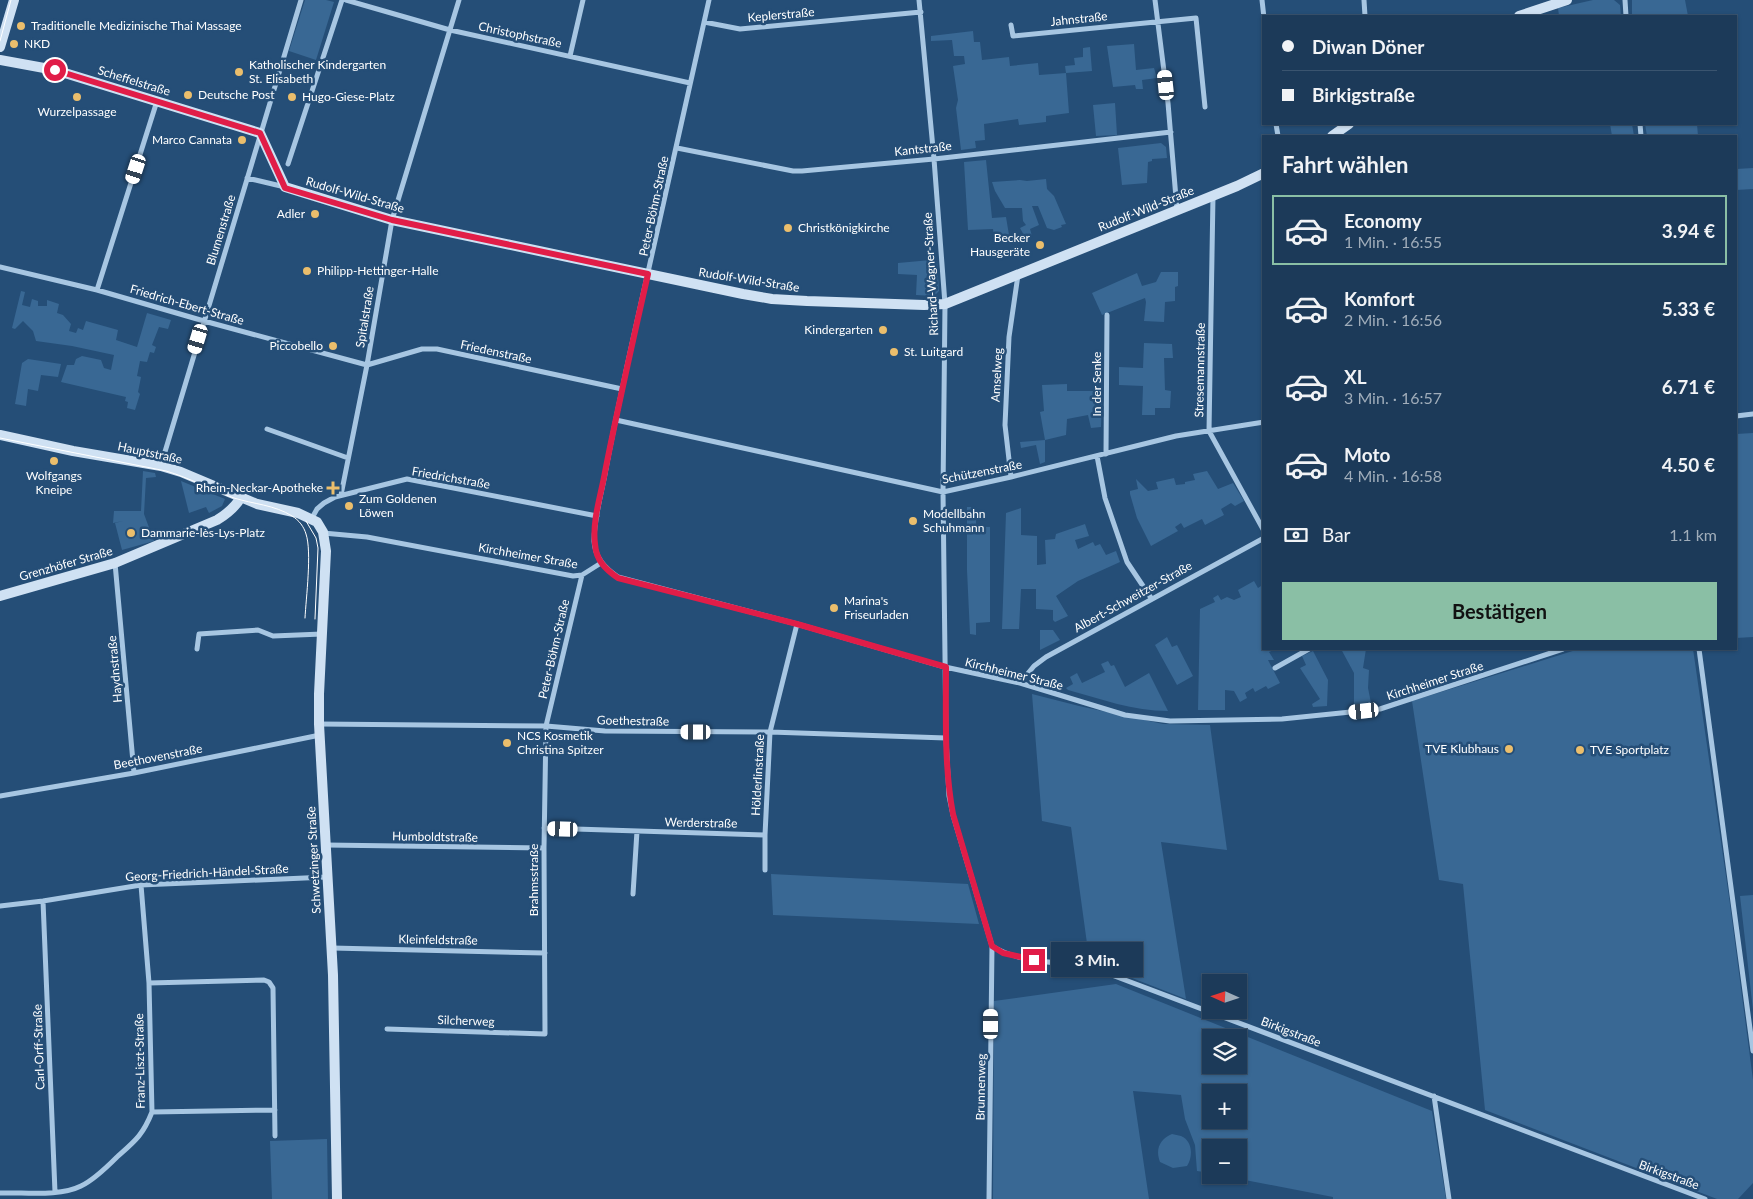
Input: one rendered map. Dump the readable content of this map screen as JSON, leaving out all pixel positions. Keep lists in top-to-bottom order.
{
  "streets": {
    "street": [
      "Keplerstraße",
      "Jahnstraße",
      "Christophstraße",
      "Scheffelstraße",
      "Kantstraße",
      "Rudolf-Wild-Straße",
      "Peter-Böhm-Straße",
      "Blumenstraße",
      "Richard-Wagner-Straße",
      "Friedrich-Ebert-Straße",
      "Spitalstraße",
      "Friedenstraße",
      "Stresemannstraße",
      "Amselweg",
      "In der Senke",
      "Hauptstraße",
      "Schützenstraße",
      "Friedrichstraße",
      "Kirchheimer Straße",
      "Grenzhöfer Straße",
      "Albert-Schweitzer-Straße",
      "Haydnstraße",
      "Goethestraße",
      "Beethovenstraße",
      "Hölderlinstraße",
      "Werderstraße",
      "Humboldtstraße",
      "Schwetzinger Straße",
      "Georg-Friedrich-Händel-Straße",
      "Brahmsstraße",
      "Kleinfeldstraße",
      "Silcherweg",
      "Birkigstraße",
      "Carl-Orff-Straße",
      "Franz-Liszt-Straße",
      "Brunnenweg"
    ]
  },
  "crossings": [
    ["Keplerstraße", "Peter-Böhm-Straße"],
    ["Keplerstraße", "Richard-Wagner-Straße"],
    ["Christophstraße", "Peter-Böhm-Straße"],
    ["Christophstraße", "Spitalstraße"],
    ["Scheffelstraße", "Blumenstraße"],
    ["Kantstraße", "Peter-Böhm-Straße"],
    ["Kantstraße", "Richard-Wagner-Straße"],
    ["Rudolf-Wild-Straße", "Peter-Böhm-Straße"],
    ["Rudolf-Wild-Straße", "Blumenstraße"],
    ["Rudolf-Wild-Straße", "Richard-Wagner-Straße"],
    ["Rudolf-Wild-Straße", "Spitalstraße"],
    ["Rudolf-Wild-Straße", "Stresemannstraße"],
    ["Rudolf-Wild-Straße", "Amselweg"],
    ["Peter-Böhm-Straße", "Friedenstraße"],
    ["Peter-Böhm-Straße", "Schützenstraße"],
    ["Peter-Böhm-Straße", "Friedrichstraße"],
    ["Peter-Böhm-Straße", "Kirchheimer Straße"],
    ["Peter-Böhm-Straße", "Goethestraße"],
    ["Peter-Böhm-Straße", "Brahmsstraße"],
    ["Blumenstraße", "Friedrich-Ebert-Straße"],
    ["Blumenstraße", "Hauptstraße"],
    ["Richard-Wagner-Straße", "Schützenstraße"],
    ["Richard-Wagner-Straße", "Kirchheimer Straße"],
    ["Friedrich-Ebert-Straße", "Spitalstraße"],
    ["Friedrich-Ebert-Straße", "Friedenstraße"],
    ["Spitalstraße", "Friedenstraße"],
    ["Spitalstraße", "Friedrichstraße"],
    ["Stresemannstraße", "Schützenstraße"],
    ["Amselweg", "Schützenstraße"],
    ["In der Senke", "Schützenstraße"],
    ["Hauptstraße", "Friedrichstraße"],
    ["Hauptstraße", "Grenzhöfer Straße"],
    ["Hauptstraße", "Schwetzinger Straße"],
    ["Friedrichstraße", "Schwetzinger Straße"],
    ["Kirchheimer Straße", "Albert-Schweitzer-Straße"],
    ["Kirchheimer Straße", "Hölderlinstraße"],
    ["Kirchheimer Straße", "Schwetzinger Straße"],
    ["Grenzhöfer Straße", "Haydnstraße"],
    ["Haydnstraße", "Beethovenstraße"],
    ["Goethestraße", "Hölderlinstraße"],
    ["Goethestraße", "Schwetzinger Straße"],
    ["Goethestraße", "Brahmsstraße"],
    ["Beethovenstraße", "Schwetzinger Straße"],
    ["Hölderlinstraße", "Werderstraße"],
    ["Werderstraße", "Brahmsstraße"],
    ["Humboldtstraße", "Schwetzinger Straße"],
    ["Humboldtstraße", "Brahmsstraße"],
    ["Schwetzinger Straße", "Georg-Friedrich-Händel-Straße"],
    ["Schwetzinger Straße", "Kleinfeldstraße"],
    ["Georg-Friedrich-Händel-Straße", "Carl-Orff-Straße"],
    ["Georg-Friedrich-Händel-Straße", "Franz-Liszt-Straße"],
    ["Brahmsstraße", "Kleinfeldstraße"],
    ["Brahmsstraße", "Silcherweg"],
    ["Birkigstraße", "Brunnenweg"],
    ["Carl-Orff-Straße", "Franz-Liszt-Straße"]
  ],
  "places": {
    "other": [
      "Traditionelle Medizinische Thai Massage",
      "NKD",
      "Katholischer Kindergarten St. Elisabeth",
      "Deutsche Post",
      "Wurzelpassage",
      "Hugo-Giese-Platz",
      "Marco Cannata",
      "Adler",
      "Christkönigkirche",
      "Becker Hausgeräte",
      "Philipp-Hettinger-Halle",
      "Kindergarten",
      "Piccobello",
      "St. Luitgard",
      "Wolfgangs Kneipe",
      "Zum Goldenen Löwen",
      "Modellbahn Schuhmann",
      "Dammarie-lès-Lys-Platz",
      "Marina's Friseurladen",
      "NCS Kosmetik Christina Spitzer",
      "TVE Klubhaus",
      "TVE Sportplatz"
    ],
    "health": ["Rhein-Neckar-Apotheke"]
  },
  "north": "left",
  "page": {
    "banner": ["Diwan Döner", "Birkigstraße"],
    "heading": "Fahrt wählen",
    "list": [
      {
        "name": "Economy",
        "note": "1 Min. · 16:55",
        "value": "3.94 €"
      },
      {
        "name": "Komfort",
        "note": "2 Min. · 16:56",
        "value": "5.33 €"
      },
      {
        "name": "XL",
        "note": "3 Min. · 16:57",
        "value": "6.71 €"
      },
      {
        "name": "Moto",
        "note": "4 Min. · 16:58",
        "value": "4.50 €"
      }
    ],
    "pay": ["Bar", "1.1 km"],
    "buttons": "Bestätigen",
    "bubble": "3 Min.",
    "map_buttons": ["+", "−"]
  }
}
